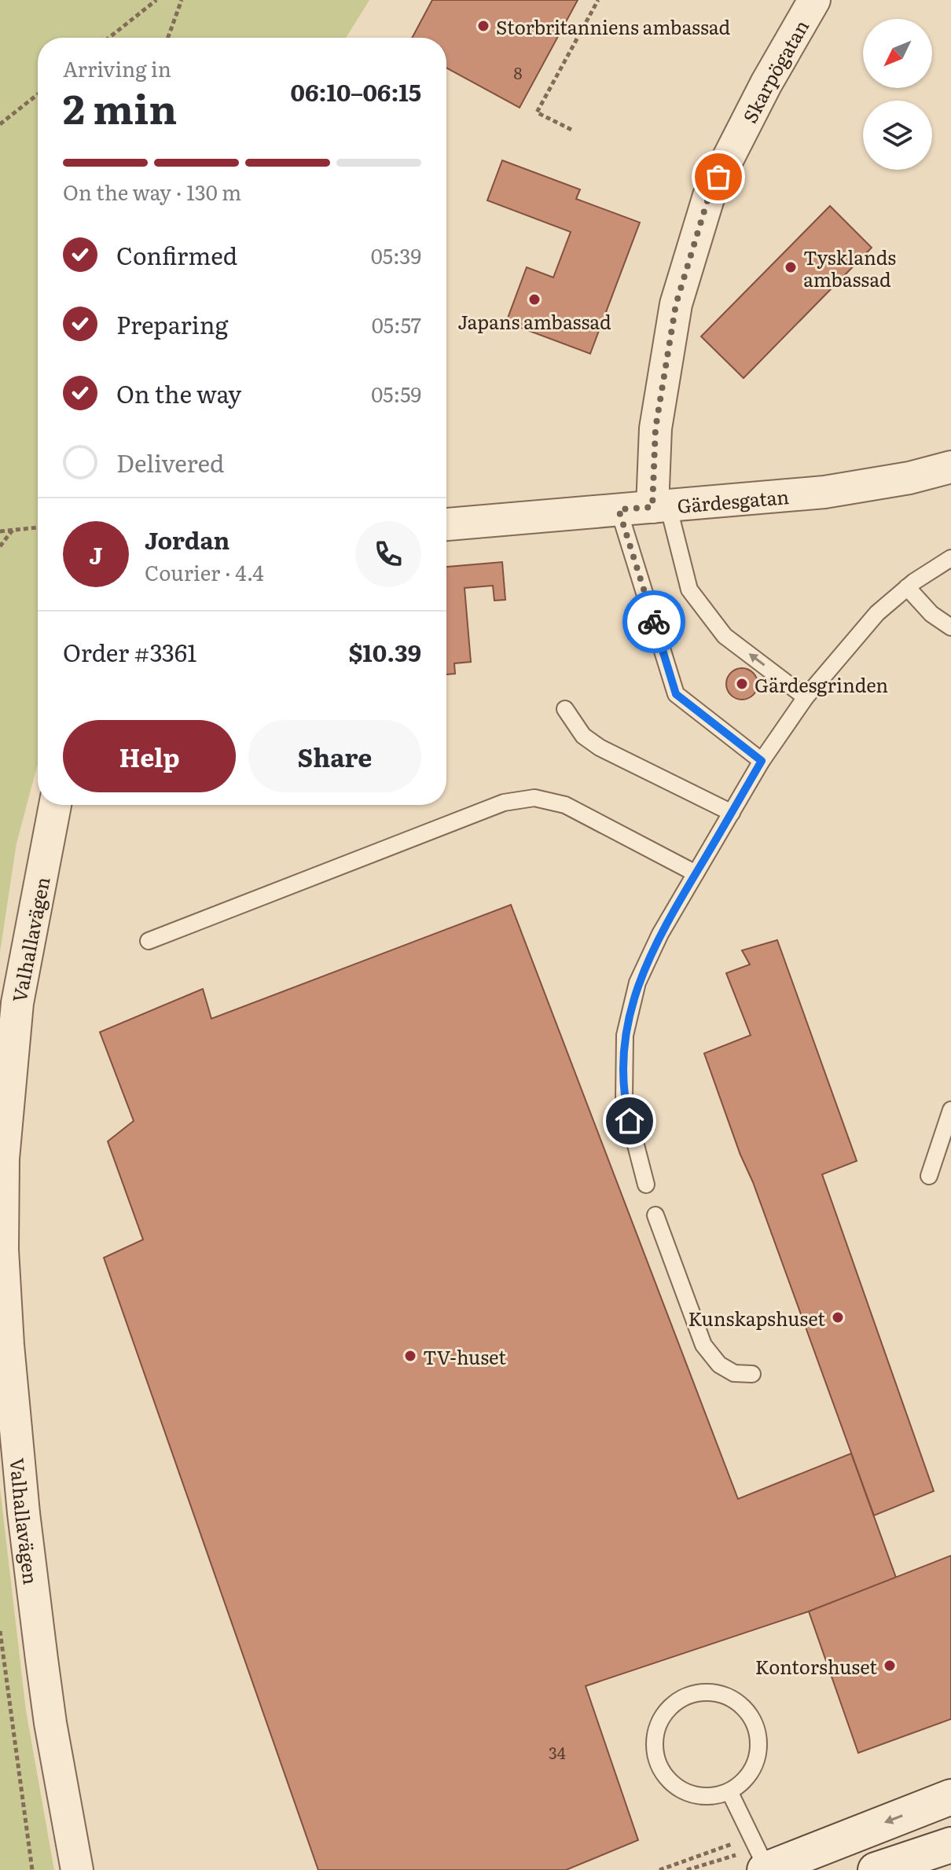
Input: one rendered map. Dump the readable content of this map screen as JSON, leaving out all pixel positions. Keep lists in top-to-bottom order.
{
  "streets": {
    "street": ["Skarpögatan", "Gärdesgatan", "Valhallavägen"]
  },
  "crossings": [
    ["Skarpögatan", "Gärdesgatan"]
  ],
  "places": [
    "Storbritanniens ambassad",
    "Tysklands ambassad",
    "Japans ambassad",
    "Gärdesgrinden",
    "Kunskapshuset",
    "TV-huset",
    "Kontorshuset"
  ],
  "house_numbers": ["8", "34"],
  "north": "bottom left",
  "page": {
    "heading": ["2 min", "Arriving in", "06:10–06:15"],
    "panel": [
      "Jordan",
      "Courier · 4.4",
      "Order #3361",
      "$10.39"
    ],
    "bar": "On the way · 130 m",
    "list": [
      ["Confirmed", "05:39"],
      ["Preparing", "05:57"],
      ["On the way", "05:59"],
      "Delivered"
    ],
    "round": "J",
    "buttons": ["Help", "Share"]
  }
}
